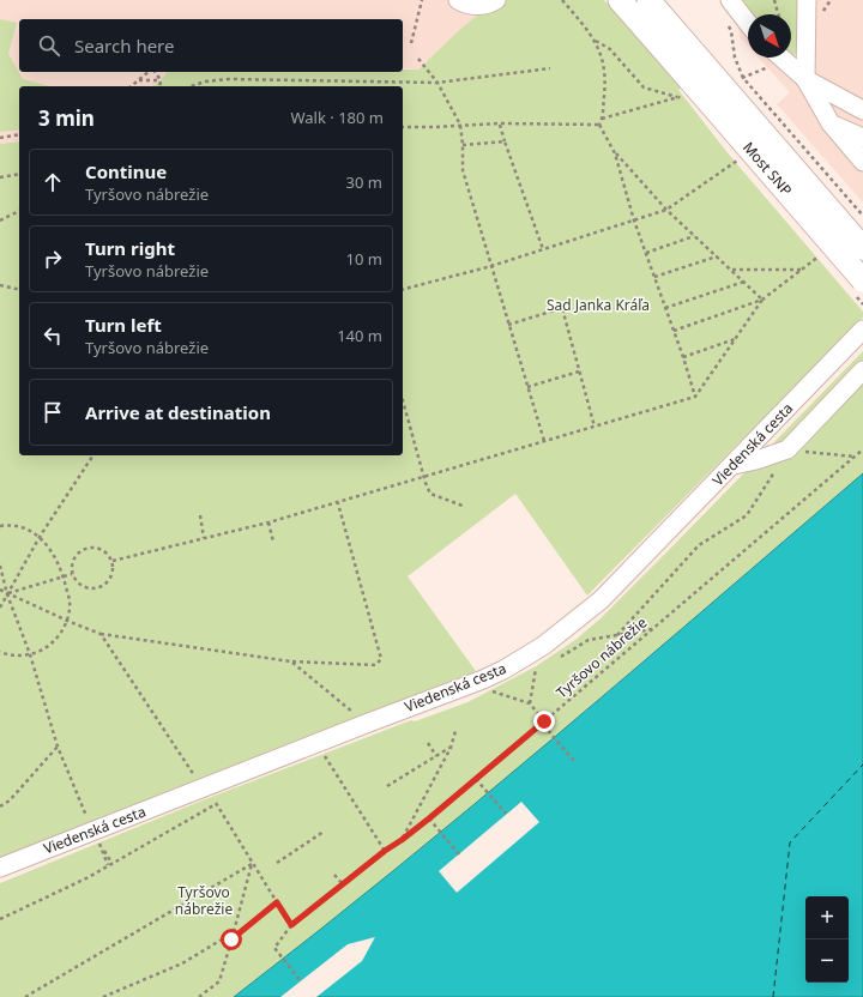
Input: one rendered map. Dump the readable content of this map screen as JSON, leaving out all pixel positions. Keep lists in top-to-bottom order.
{
  "streets": {
    "main road": ["Most SNP"],
    "street": ["Viedenská cesta"],
    "path": ["Tyršovo nábrežie"]
  },
  "parks": ["Sad Janka Kráľa", "Tyršovo nábrežie"],
  "north": "bottom right",
  "page": {
    "search": "Search here",
    "heading": ["3 min", "Walk · 180 m"],
    "list": [
      ["Continue", "Tyršovo nábrežie", "30 m"],
      ["Turn right", "Tyršovo nábrežie", "10 m"],
      ["Turn left", "Tyršovo nábrežie", "140 m"],
      "Arrive at destination"
    ],
    "map_buttons": ["+", "−"]
  }
}
